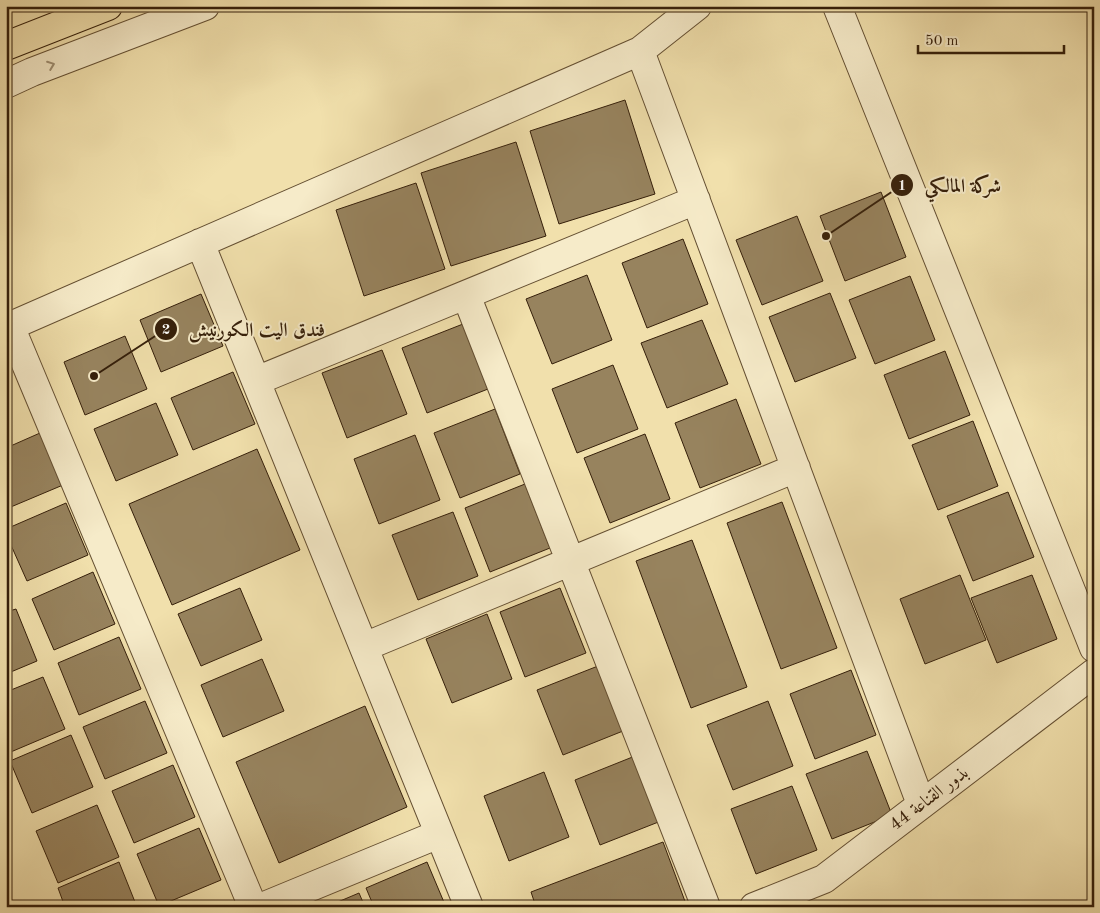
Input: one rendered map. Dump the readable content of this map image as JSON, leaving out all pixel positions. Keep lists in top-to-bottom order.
{
  "streets": {
    "street": ["بذور القناعة 44"]
  },
  "places": ["شركة المالكي", "فندق اليت الكورنيش"],
  "scale_bar": "50 m"
}
